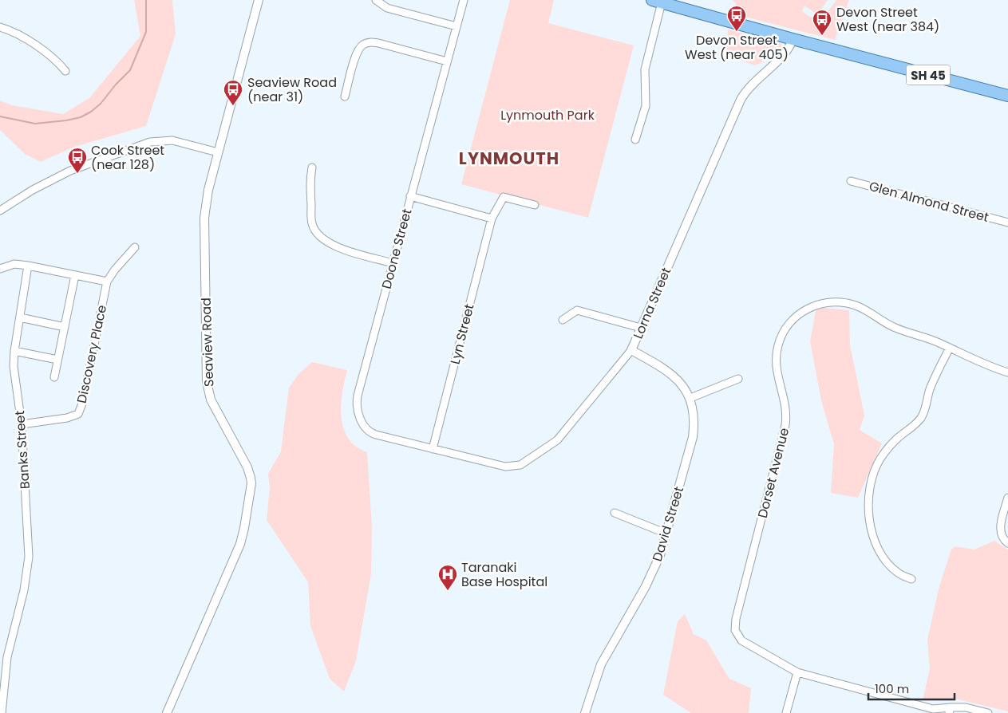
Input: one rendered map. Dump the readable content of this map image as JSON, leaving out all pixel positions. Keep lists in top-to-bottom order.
{
  "streets": {
    "main road": ["SH 45"],
    "street": [
      "Glen Almond Street",
      "Doone Street",
      "Lorna Street",
      "Lyn Street",
      "Seaview Road",
      "Discovery Place",
      "Banks Street",
      "Dorset Avenue",
      "David Street"
    ]
  },
  "crossings": [
    ["SH 45", "Lorna Street"],
    ["Doone Street", "Lorna Street"],
    ["Doone Street", "Lyn Street"],
    ["Lorna Street", "Lyn Street"],
    ["Lorna Street", "David Street"],
    ["Discovery Place", "Banks Street"]
  ],
  "districts": ["LYNMOUTH"],
  "parks": ["Lynmouth Park"],
  "places": {
    "bus stop": [
      "Devon Street West (near 405)",
      "Devon Street West (near 384)",
      "Seaview Road (near 31)",
      "Cook Street (near 128)"
    ],
    "hospital": ["Taranaki Base Hospital"]
  },
  "scale_bar": "100 m"
}
